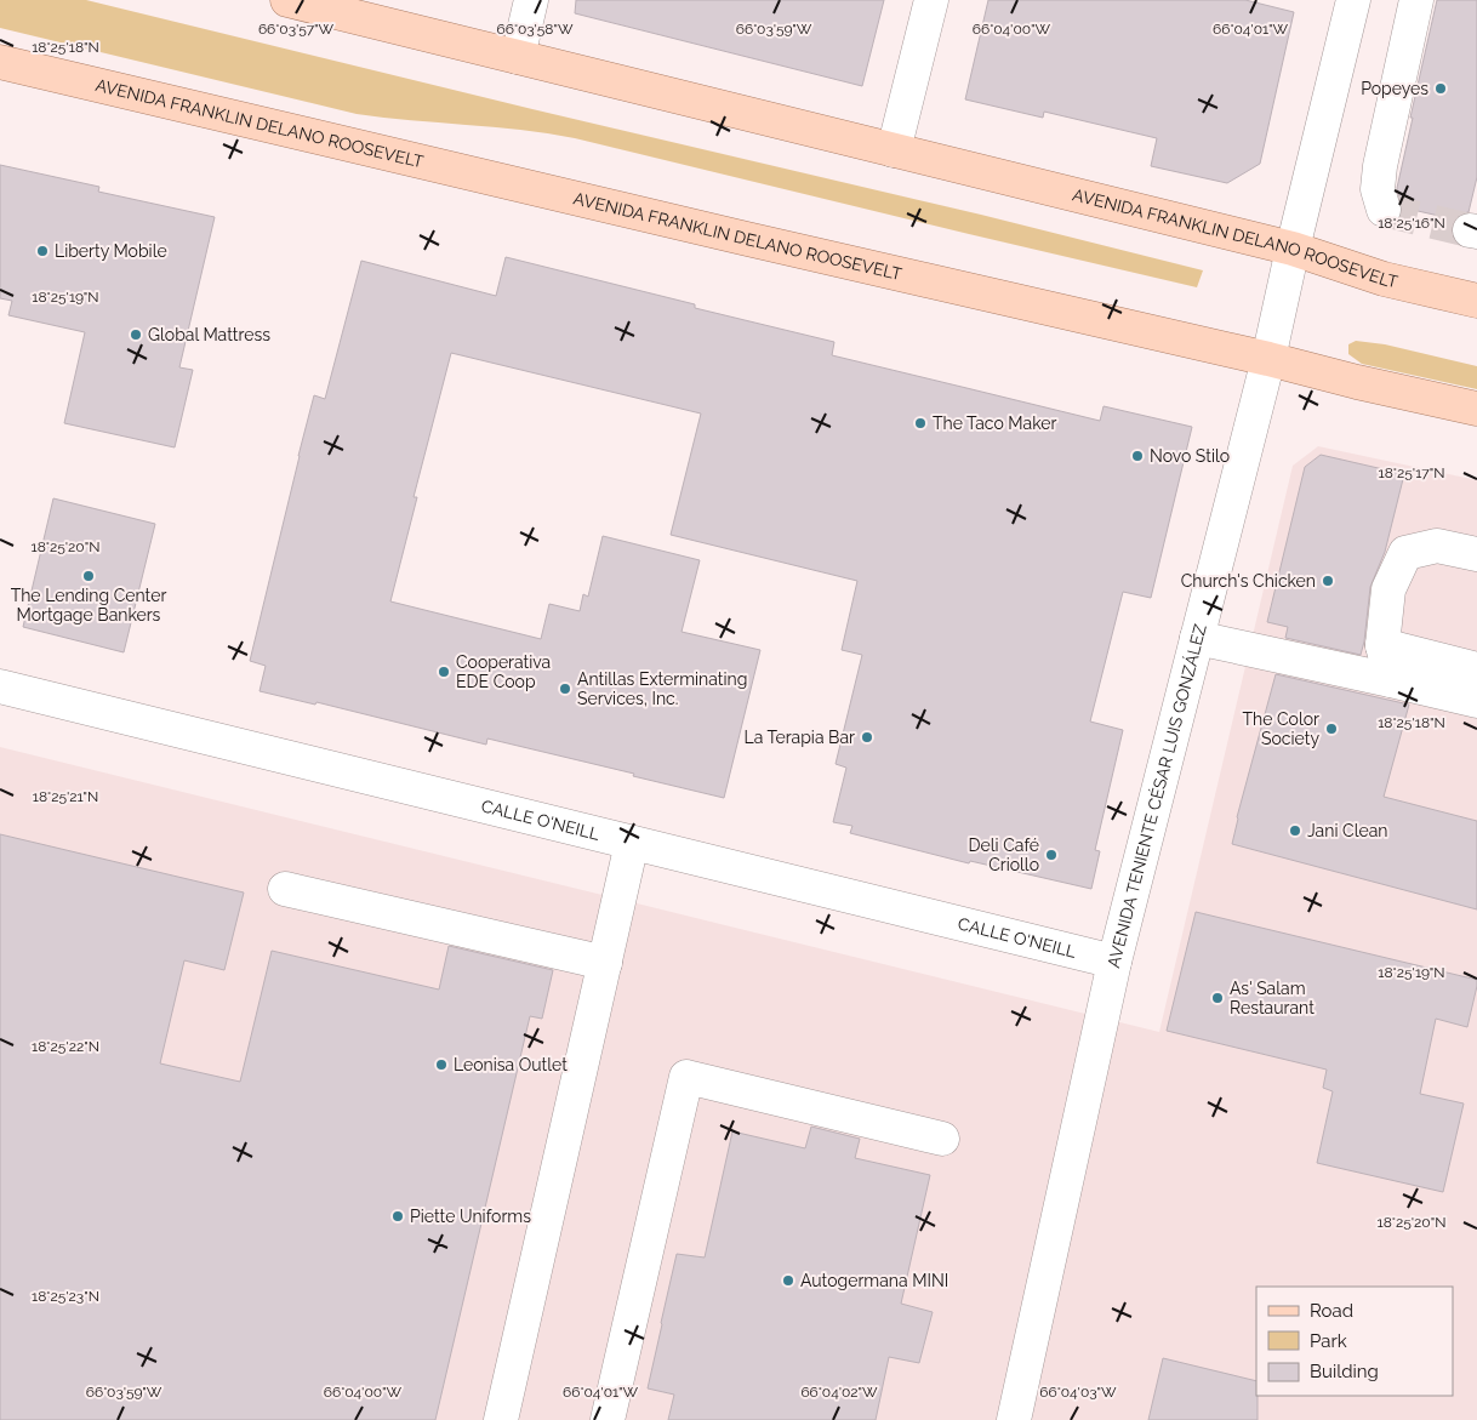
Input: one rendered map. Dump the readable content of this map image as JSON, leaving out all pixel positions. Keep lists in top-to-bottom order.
{
  "streets": {
    "main road": ["AVENIDA FRANKLIN DELANO ROOSEVELT"],
    "street": ["AVENIDA TENIENTE CÉSAR LUIS GONZÁLEZ", "CALLE O'NEILL"]
  },
  "crossings": [
    ["AVENIDA FRANKLIN DELANO ROOSEVELT", "AVENIDA TENIENTE CÉSAR LUIS GONZÁLEZ"],
    ["AVENIDA TENIENTE CÉSAR LUIS GONZÁLEZ", "CALLE O'NEILL"]
  ],
  "places": [
    "Popeyes",
    "Liberty Mobile",
    "Global Mattress",
    "The Taco Maker",
    "Novo Stilo",
    "The Lending Center Mortgage Bankers",
    "Church's Chicken",
    "Cooperativa EDE Coop",
    "Antillas Exterminating Services, Inc.",
    "The Color Society",
    "La Terapia Bar",
    "Jani Clean",
    "Deli Café Criollo",
    "As' Salam Restaurant",
    "Leonisa Outlet",
    "Piette Uniforms",
    "Autogermana MINI"
  ],
  "legend": ["Road", "Park", "Building"],
  "coordinates": [
    "66°03'57\"W",
    "66°03'58\"W",
    "66°03'59\"W",
    "66°04'01\"W",
    "66°04'00\"W",
    "18°25'18\"N",
    "18°25'16\"N",
    "18°25'19\"N",
    "18°25'17\"N",
    "18°25'20\"N",
    "18°25'21\"N",
    "18°25'22\"N",
    "18°25'23\"N",
    "66°04'02\"W",
    "66°04'03\"W"
  ]
}
